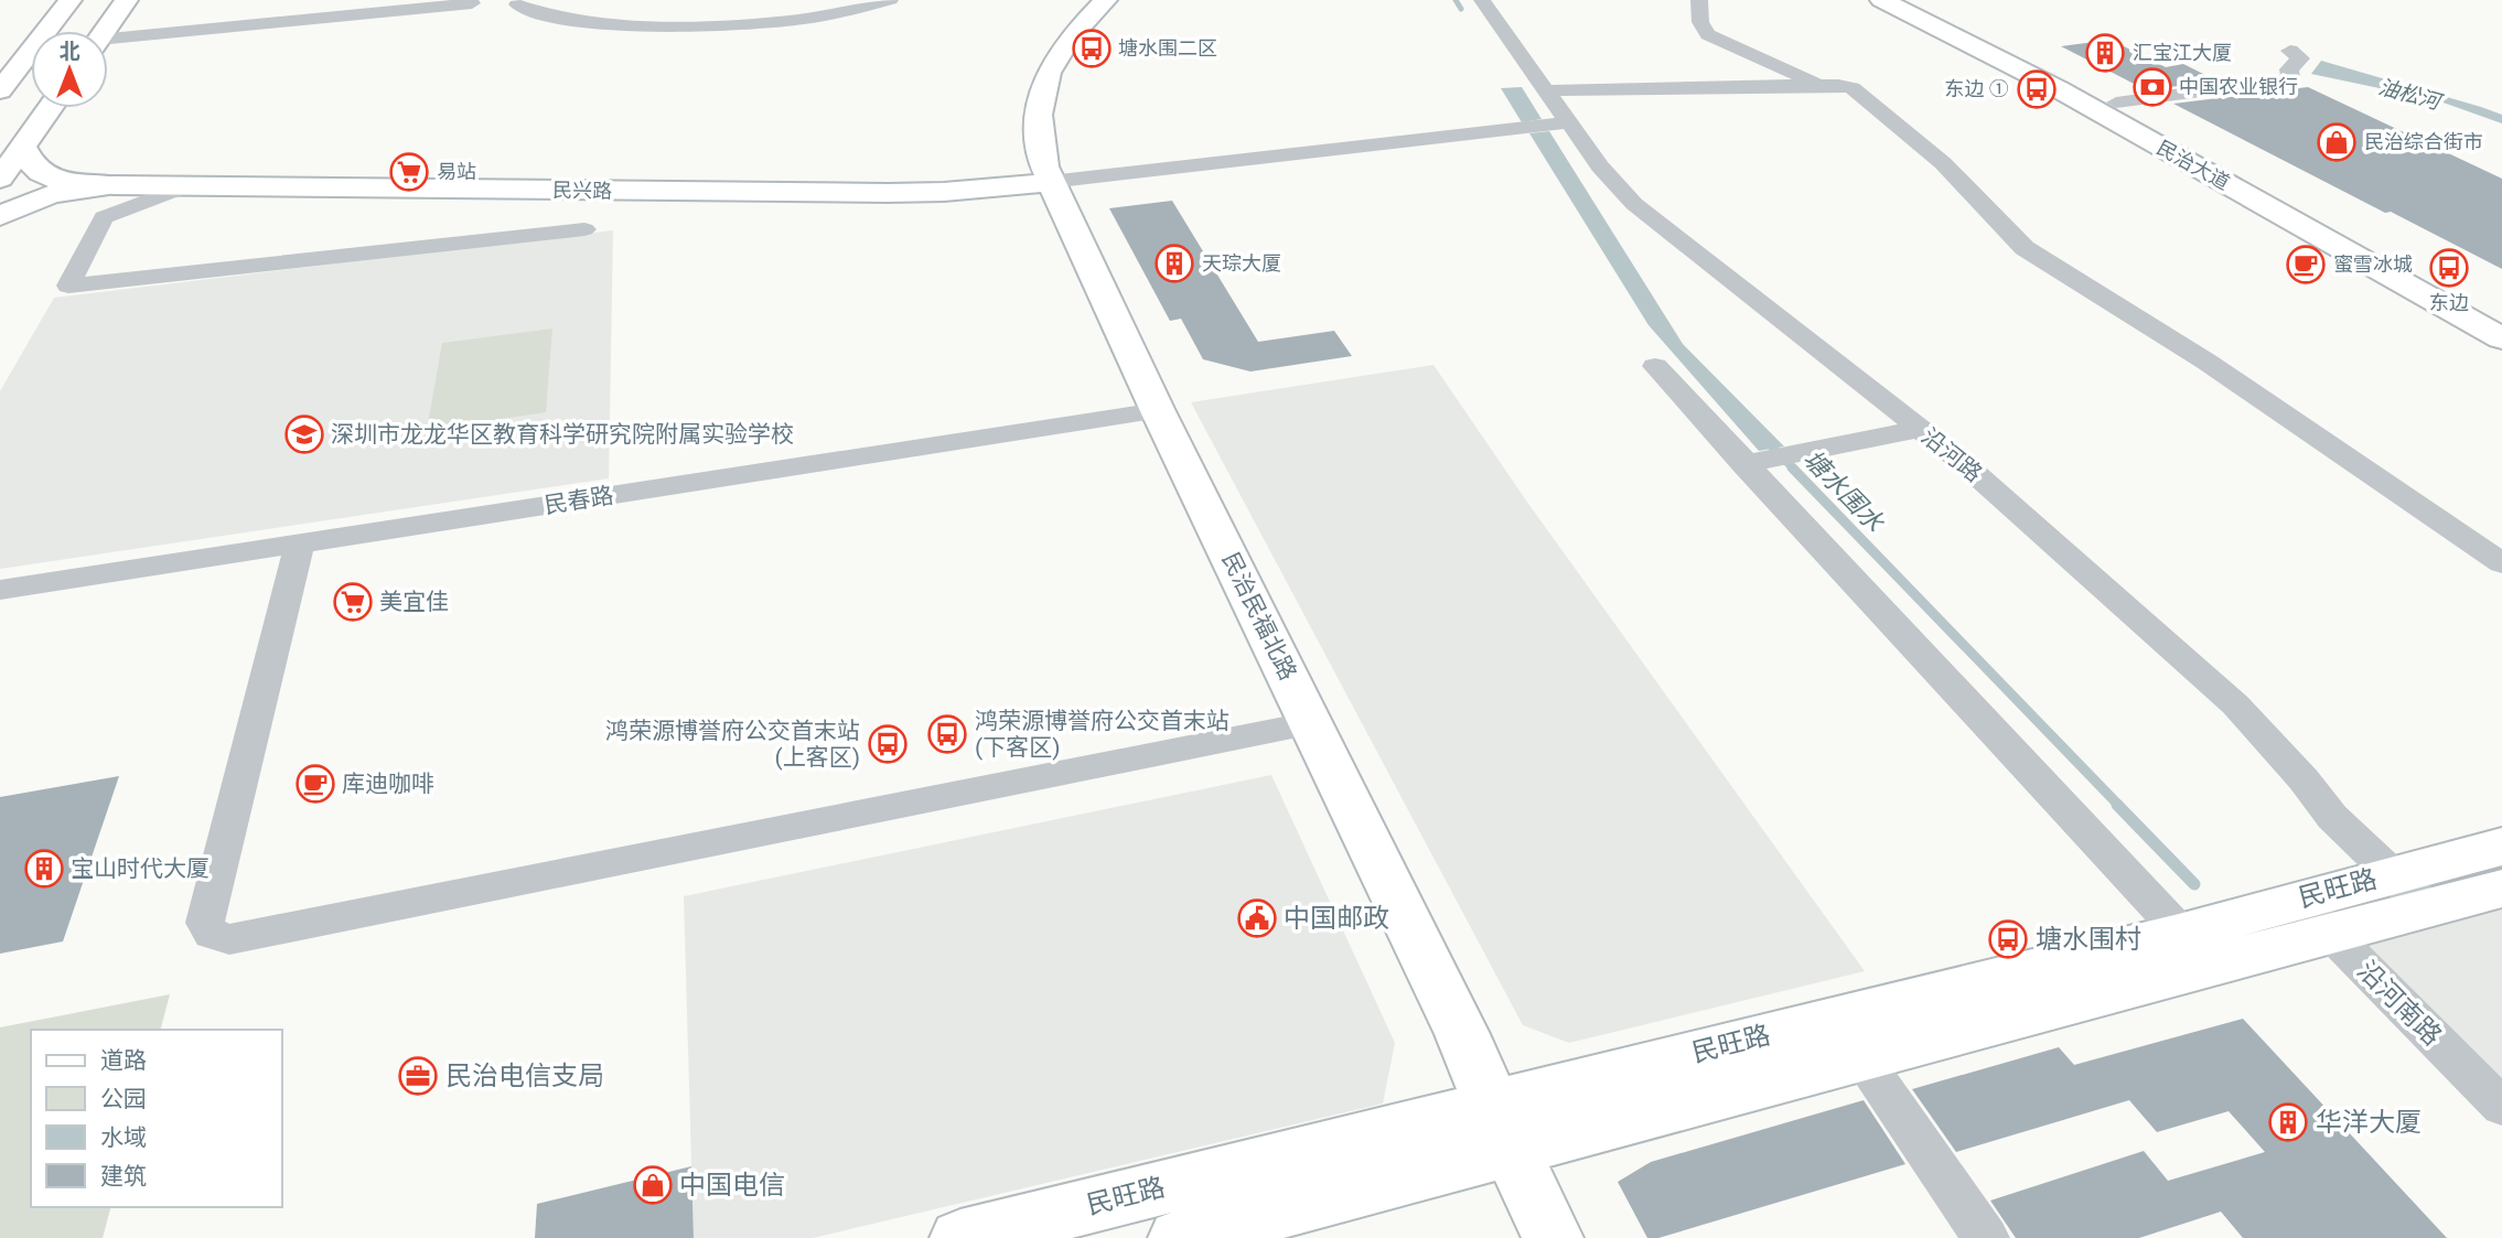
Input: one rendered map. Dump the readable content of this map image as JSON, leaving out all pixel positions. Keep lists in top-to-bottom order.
{
  "streets": {
    "main road": [
      "民治大道",
      "民兴路",
      "民治民福北路",
      "民旺路"
    ],
    "street": ["沿河路", "民春路", "沿河南路"]
  },
  "crossings": [
    ["民兴路", "民治民福北路"],
    ["沿河路", "民旺路"],
    ["民春路", "民治民福北路"],
    ["民治民福北路", "民旺路"],
    ["民旺路", "沿河南路"]
  ],
  "water": ["油松河", "塘水围水"],
  "places": {
    "bus stop": [
      "塘水围二区",
      "东边 ①",
      "东边",
      "鸿荣源博誉府公交首末站 (下客区)",
      "鸿荣源博誉府公交首末站 (上客区)",
      "塘水围村"
    ],
    "building": [
      "汇宝江大厦",
      "天琮大厦",
      "宝山时代大厦",
      "华洋大厦"
    ],
    "bank": ["中国农业银行"],
    "shop": ["民治综合街市", "中国电信"],
    "supermarket": ["易站", "美宜佳"],
    "cafe": ["蜜雪冰城", "库迪咖啡"],
    "school or university": ["深圳市龙龙华区教育科学研究院附属实验学校"],
    "public building": ["中国邮政"],
    "office": ["民治电信支局"]
  },
  "legend": [
    "道路",
    "公园",
    "水域",
    "建筑"
  ],
  "north": "top"
}
